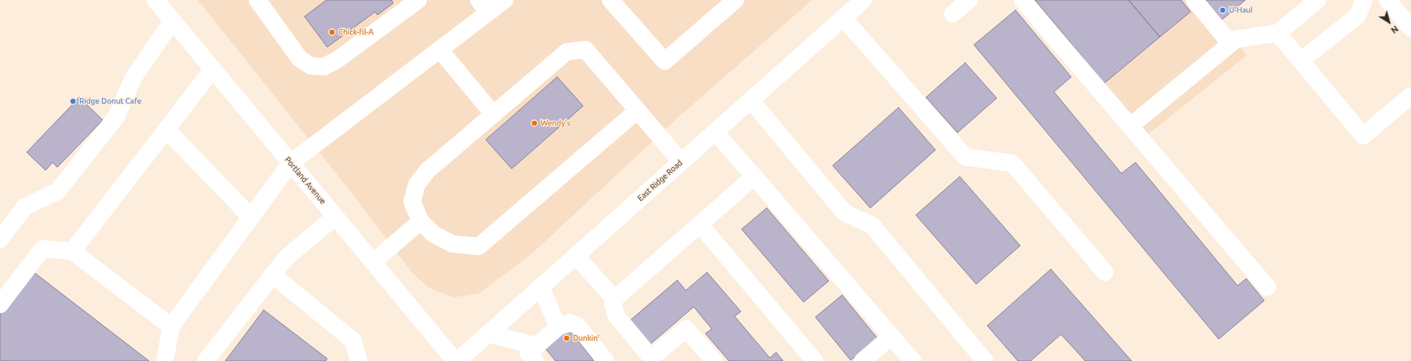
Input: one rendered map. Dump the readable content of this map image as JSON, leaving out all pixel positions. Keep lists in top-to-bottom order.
{
  "streets": {
    "main road": ["Portland Avenue", "East Ridge Road"]
  },
  "places": [
    "U-Haul",
    "Chick-fil-A",
    "Ridge Donut Cafe",
    "Wendy's",
    "Dunkin'"
  ],
  "north": "bottom right"
}
